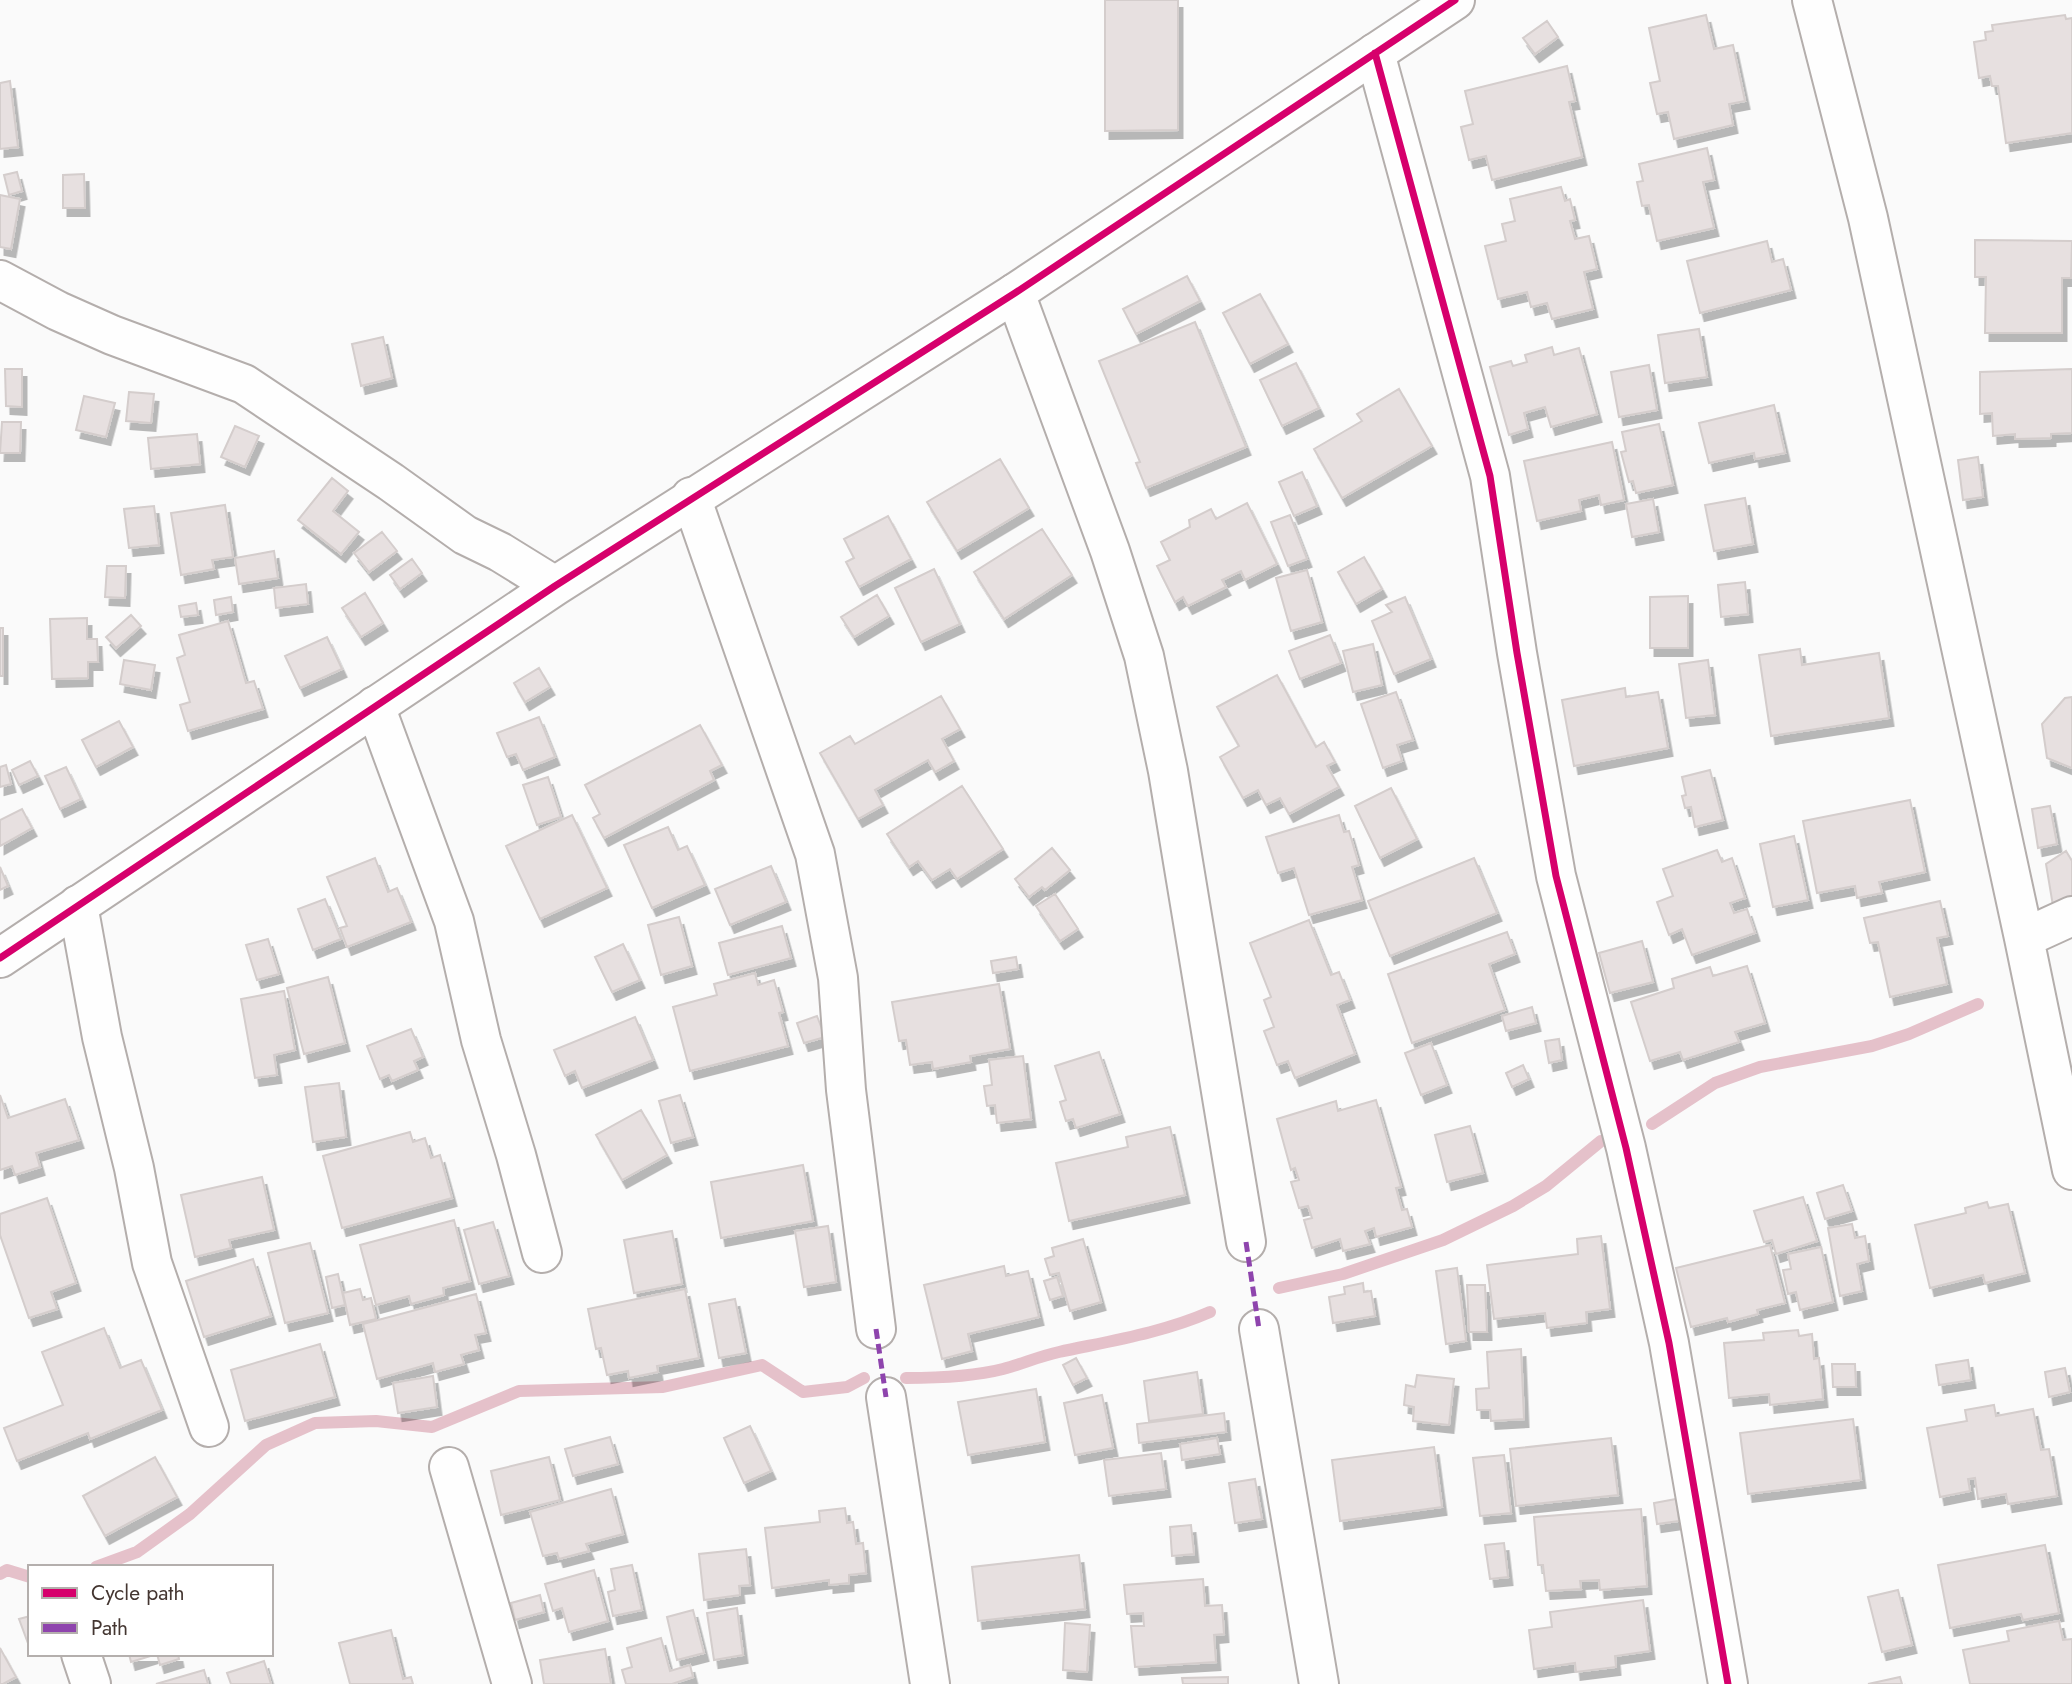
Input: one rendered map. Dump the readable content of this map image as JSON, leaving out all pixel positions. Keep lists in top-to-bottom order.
{
  "legend": ["Cycle path", "Path"]
}
